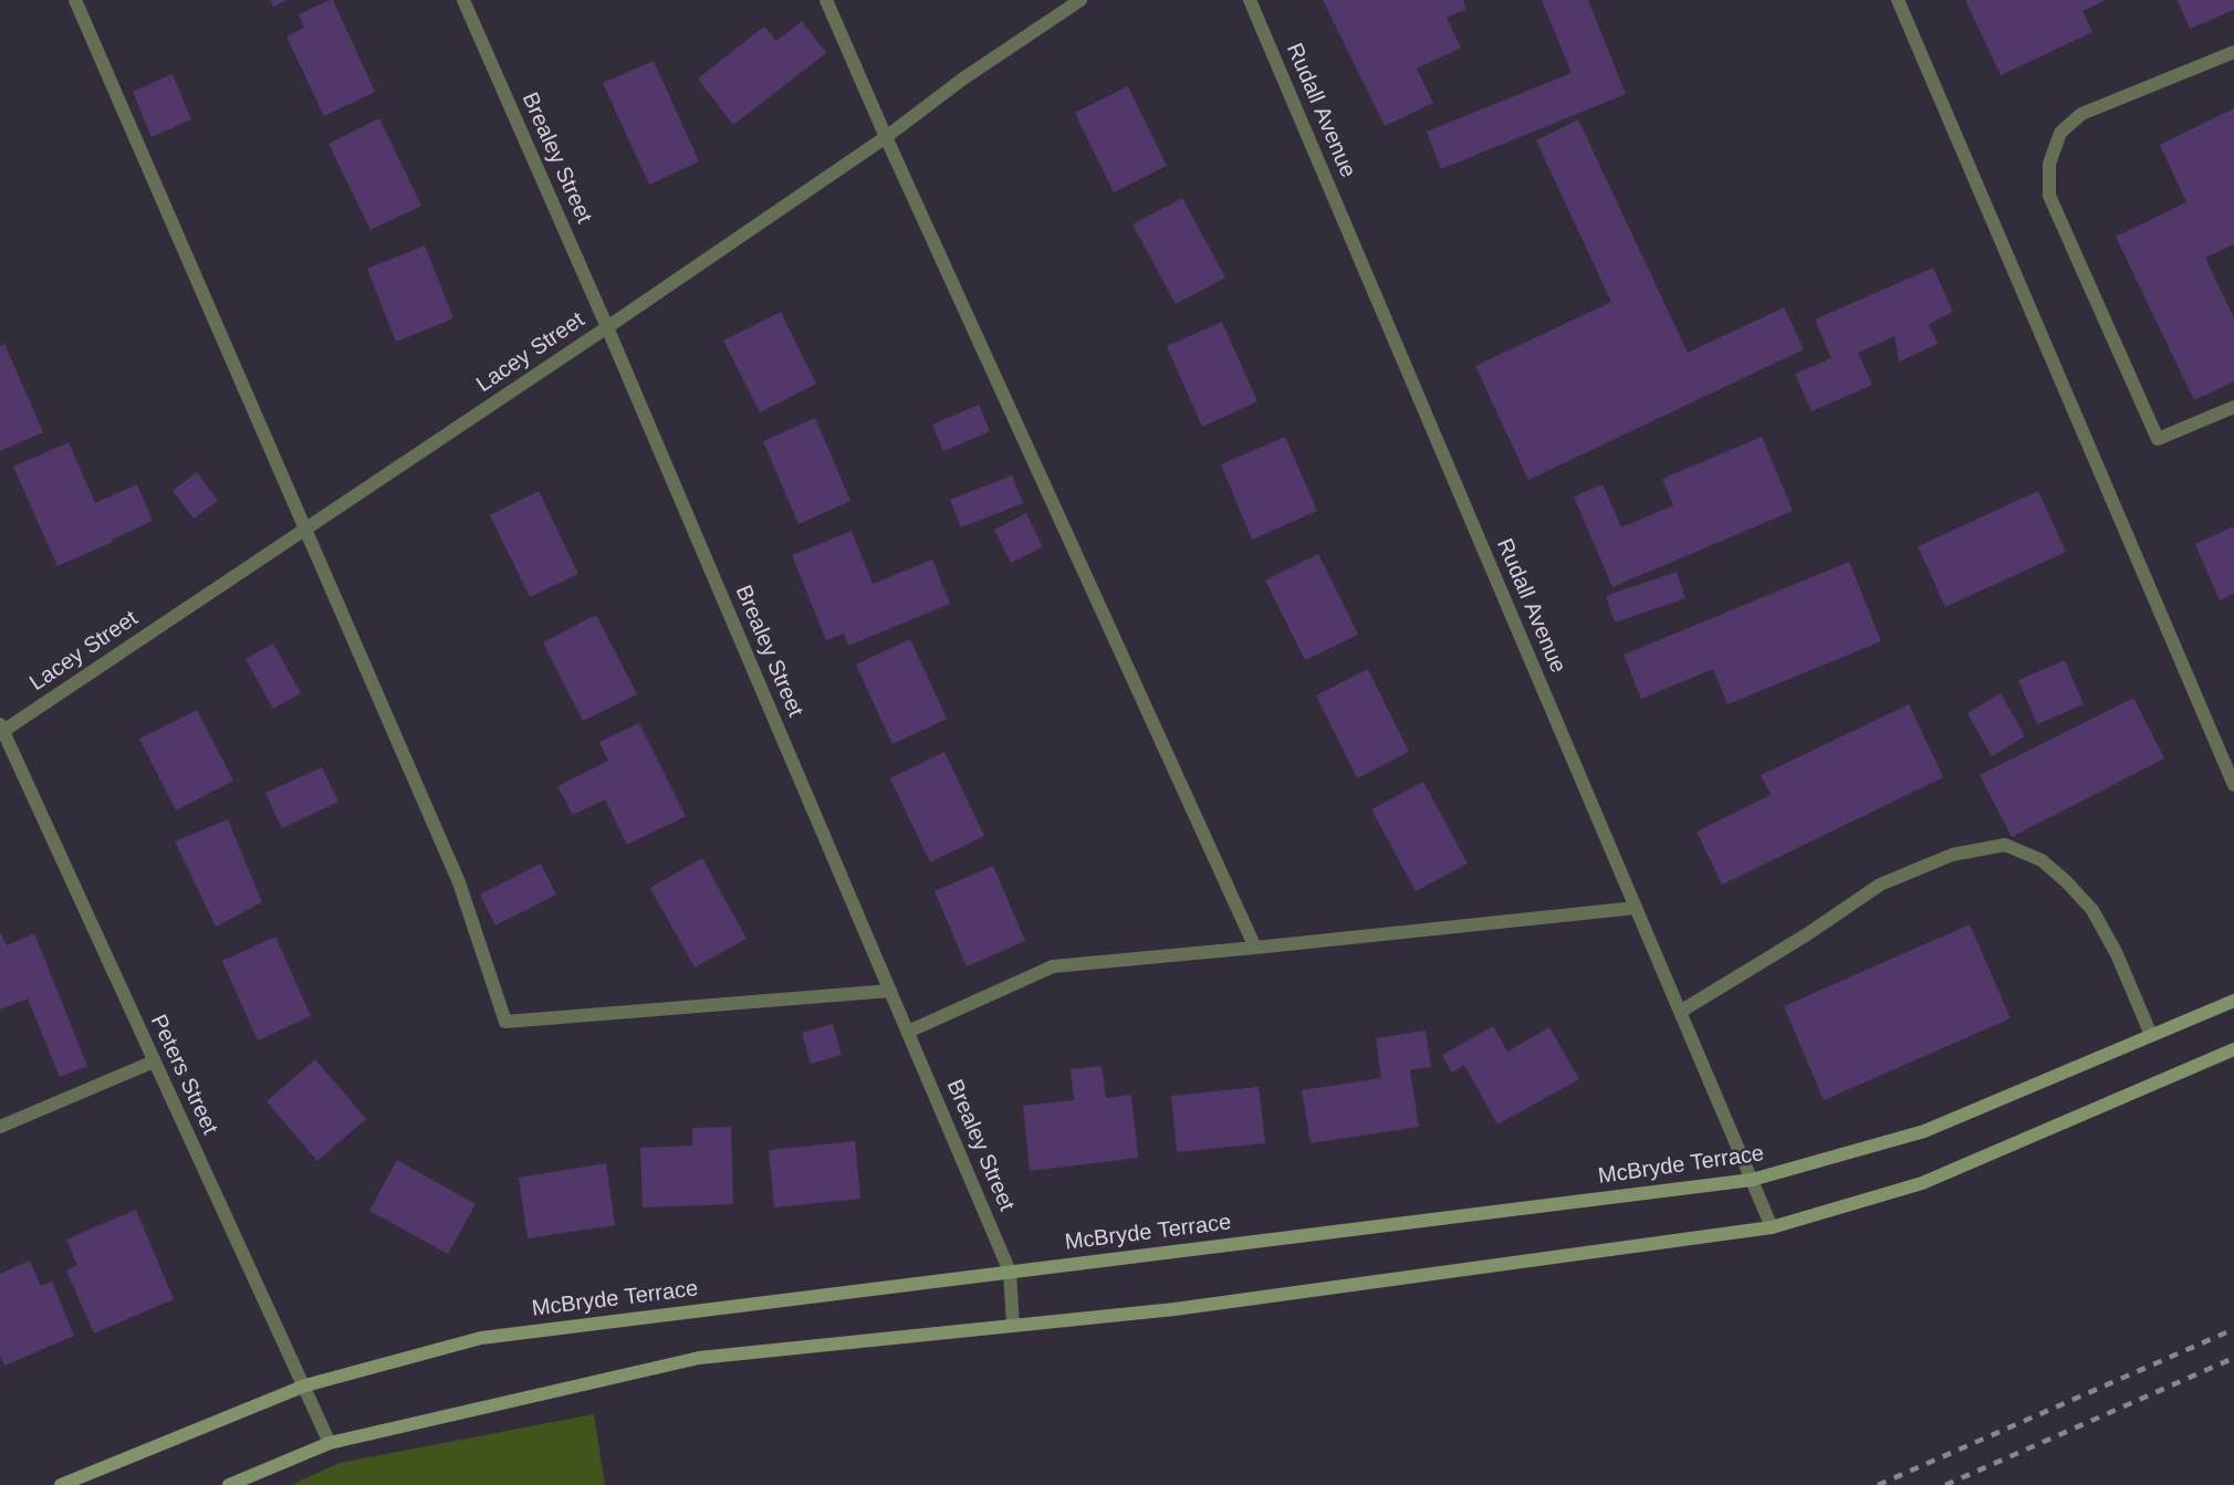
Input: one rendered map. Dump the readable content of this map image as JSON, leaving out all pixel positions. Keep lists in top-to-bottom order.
{
  "streets": {
    "main road": ["McBryde Terrace"],
    "street": [
      "Rudall Avenue",
      "Brealey Street",
      "Lacey Street",
      "Peters Street"
    ]
  },
  "crossings": [
    ["Rudall Avenue", "McBryde Terrace"],
    ["Brealey Street", "Lacey Street"],
    ["Brealey Street", "McBryde Terrace"],
    ["Lacey Street", "Peters Street"],
    ["Peters Street", "McBryde Terrace"]
  ]
}
